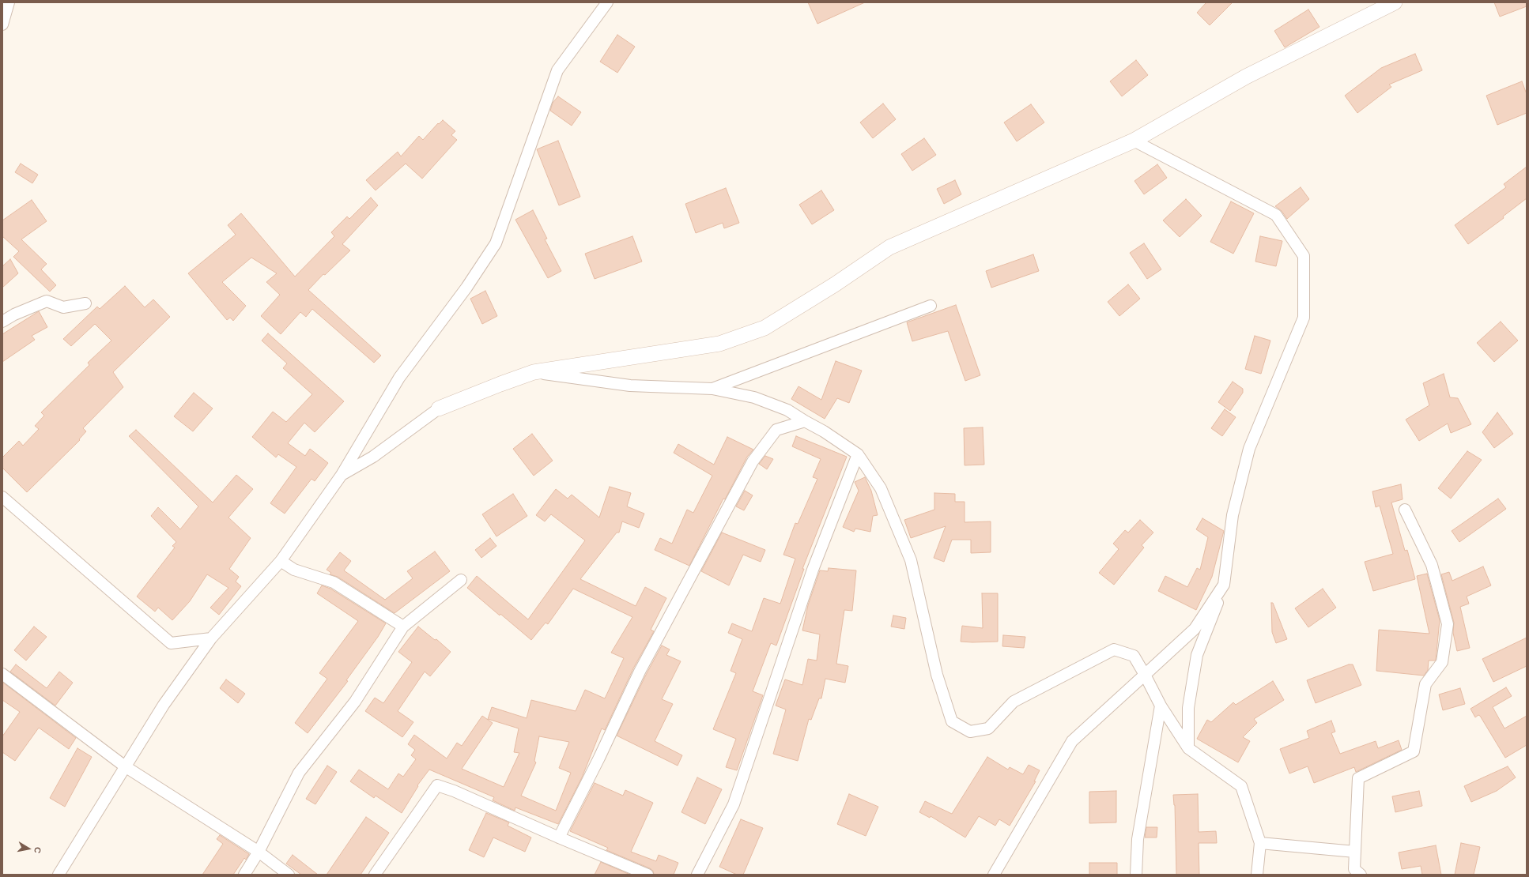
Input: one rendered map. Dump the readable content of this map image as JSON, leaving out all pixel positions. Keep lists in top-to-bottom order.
{
  "north": "right"
}
